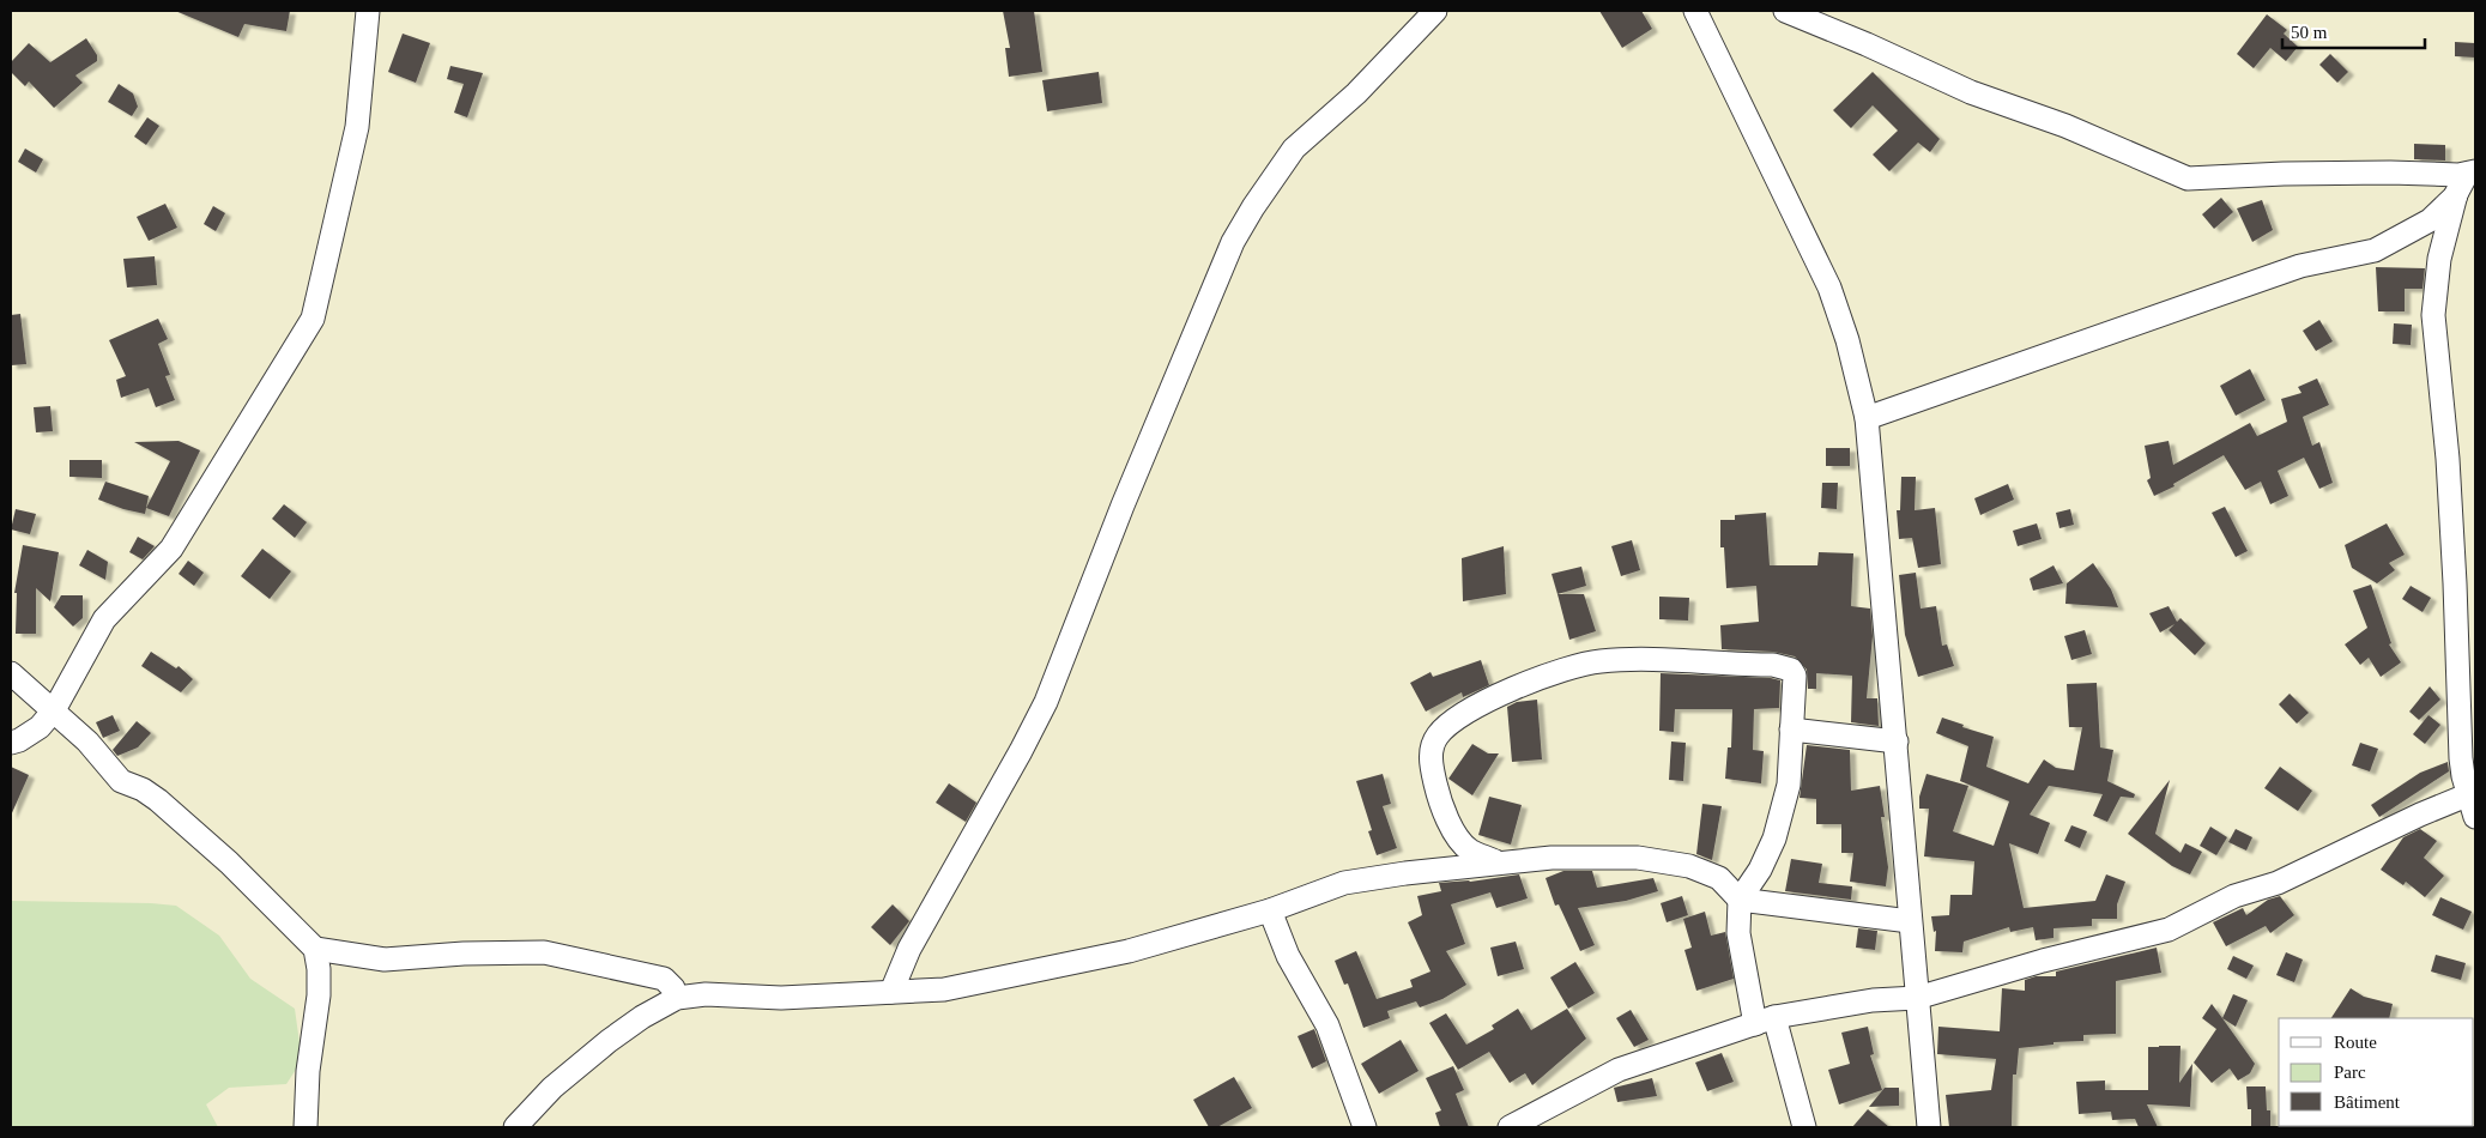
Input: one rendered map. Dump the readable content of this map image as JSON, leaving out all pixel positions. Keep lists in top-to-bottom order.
{
  "legend": ["Route", "Parc", "Bâtiment"],
  "scale_bar": "50 m"
}
